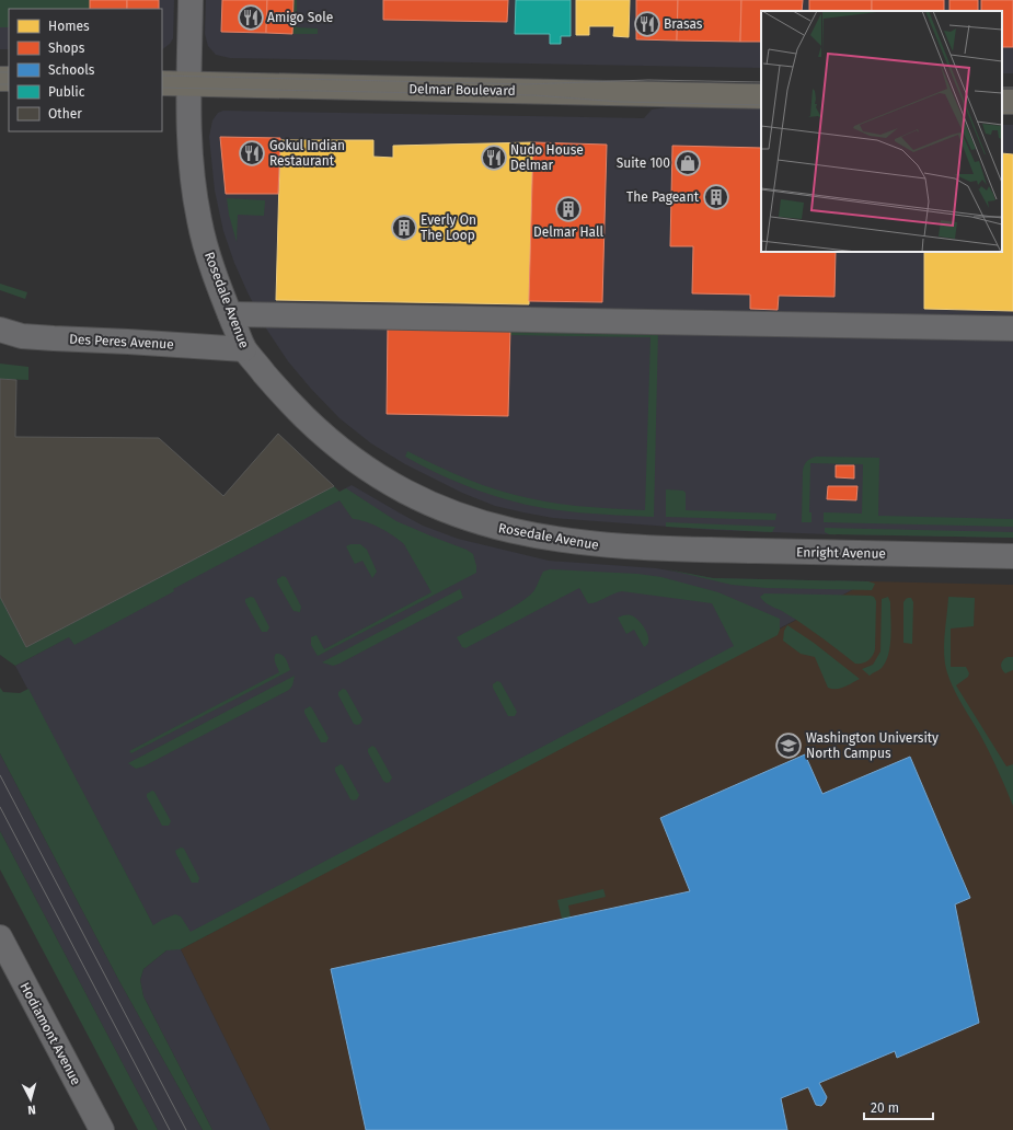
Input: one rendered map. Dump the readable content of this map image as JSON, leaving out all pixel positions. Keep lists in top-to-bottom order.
{
  "streets": {
    "main road": ["Delmar Boulevard"],
    "street": [
      "Rosedale Avenue",
      "Des Peres Avenue",
      "Enright Avenue",
      "Hodiamont Avenue"
    ]
  },
  "crossings": [
    ["Delmar Boulevard", "Rosedale Avenue"],
    ["Rosedale Avenue", "Des Peres Avenue"],
    ["Rosedale Avenue", "Enright Avenue"]
  ],
  "places": {
    "restaurant": [
      "Amigo Sole",
      "Brasas",
      "Gokul Indian Restaurant",
      "Nudo House Delmar"
    ],
    "shop": ["Suite 100"],
    "building": ["The Pageant", "Delmar Hall", "Everly On The Loop"],
    "school or university": ["Washington University North Campus"]
  },
  "legend": [
    "Homes",
    "Shops",
    "Schools",
    "Public",
    "Other"
  ],
  "scale_bar": "20 m",
  "north": "bottom"
}
